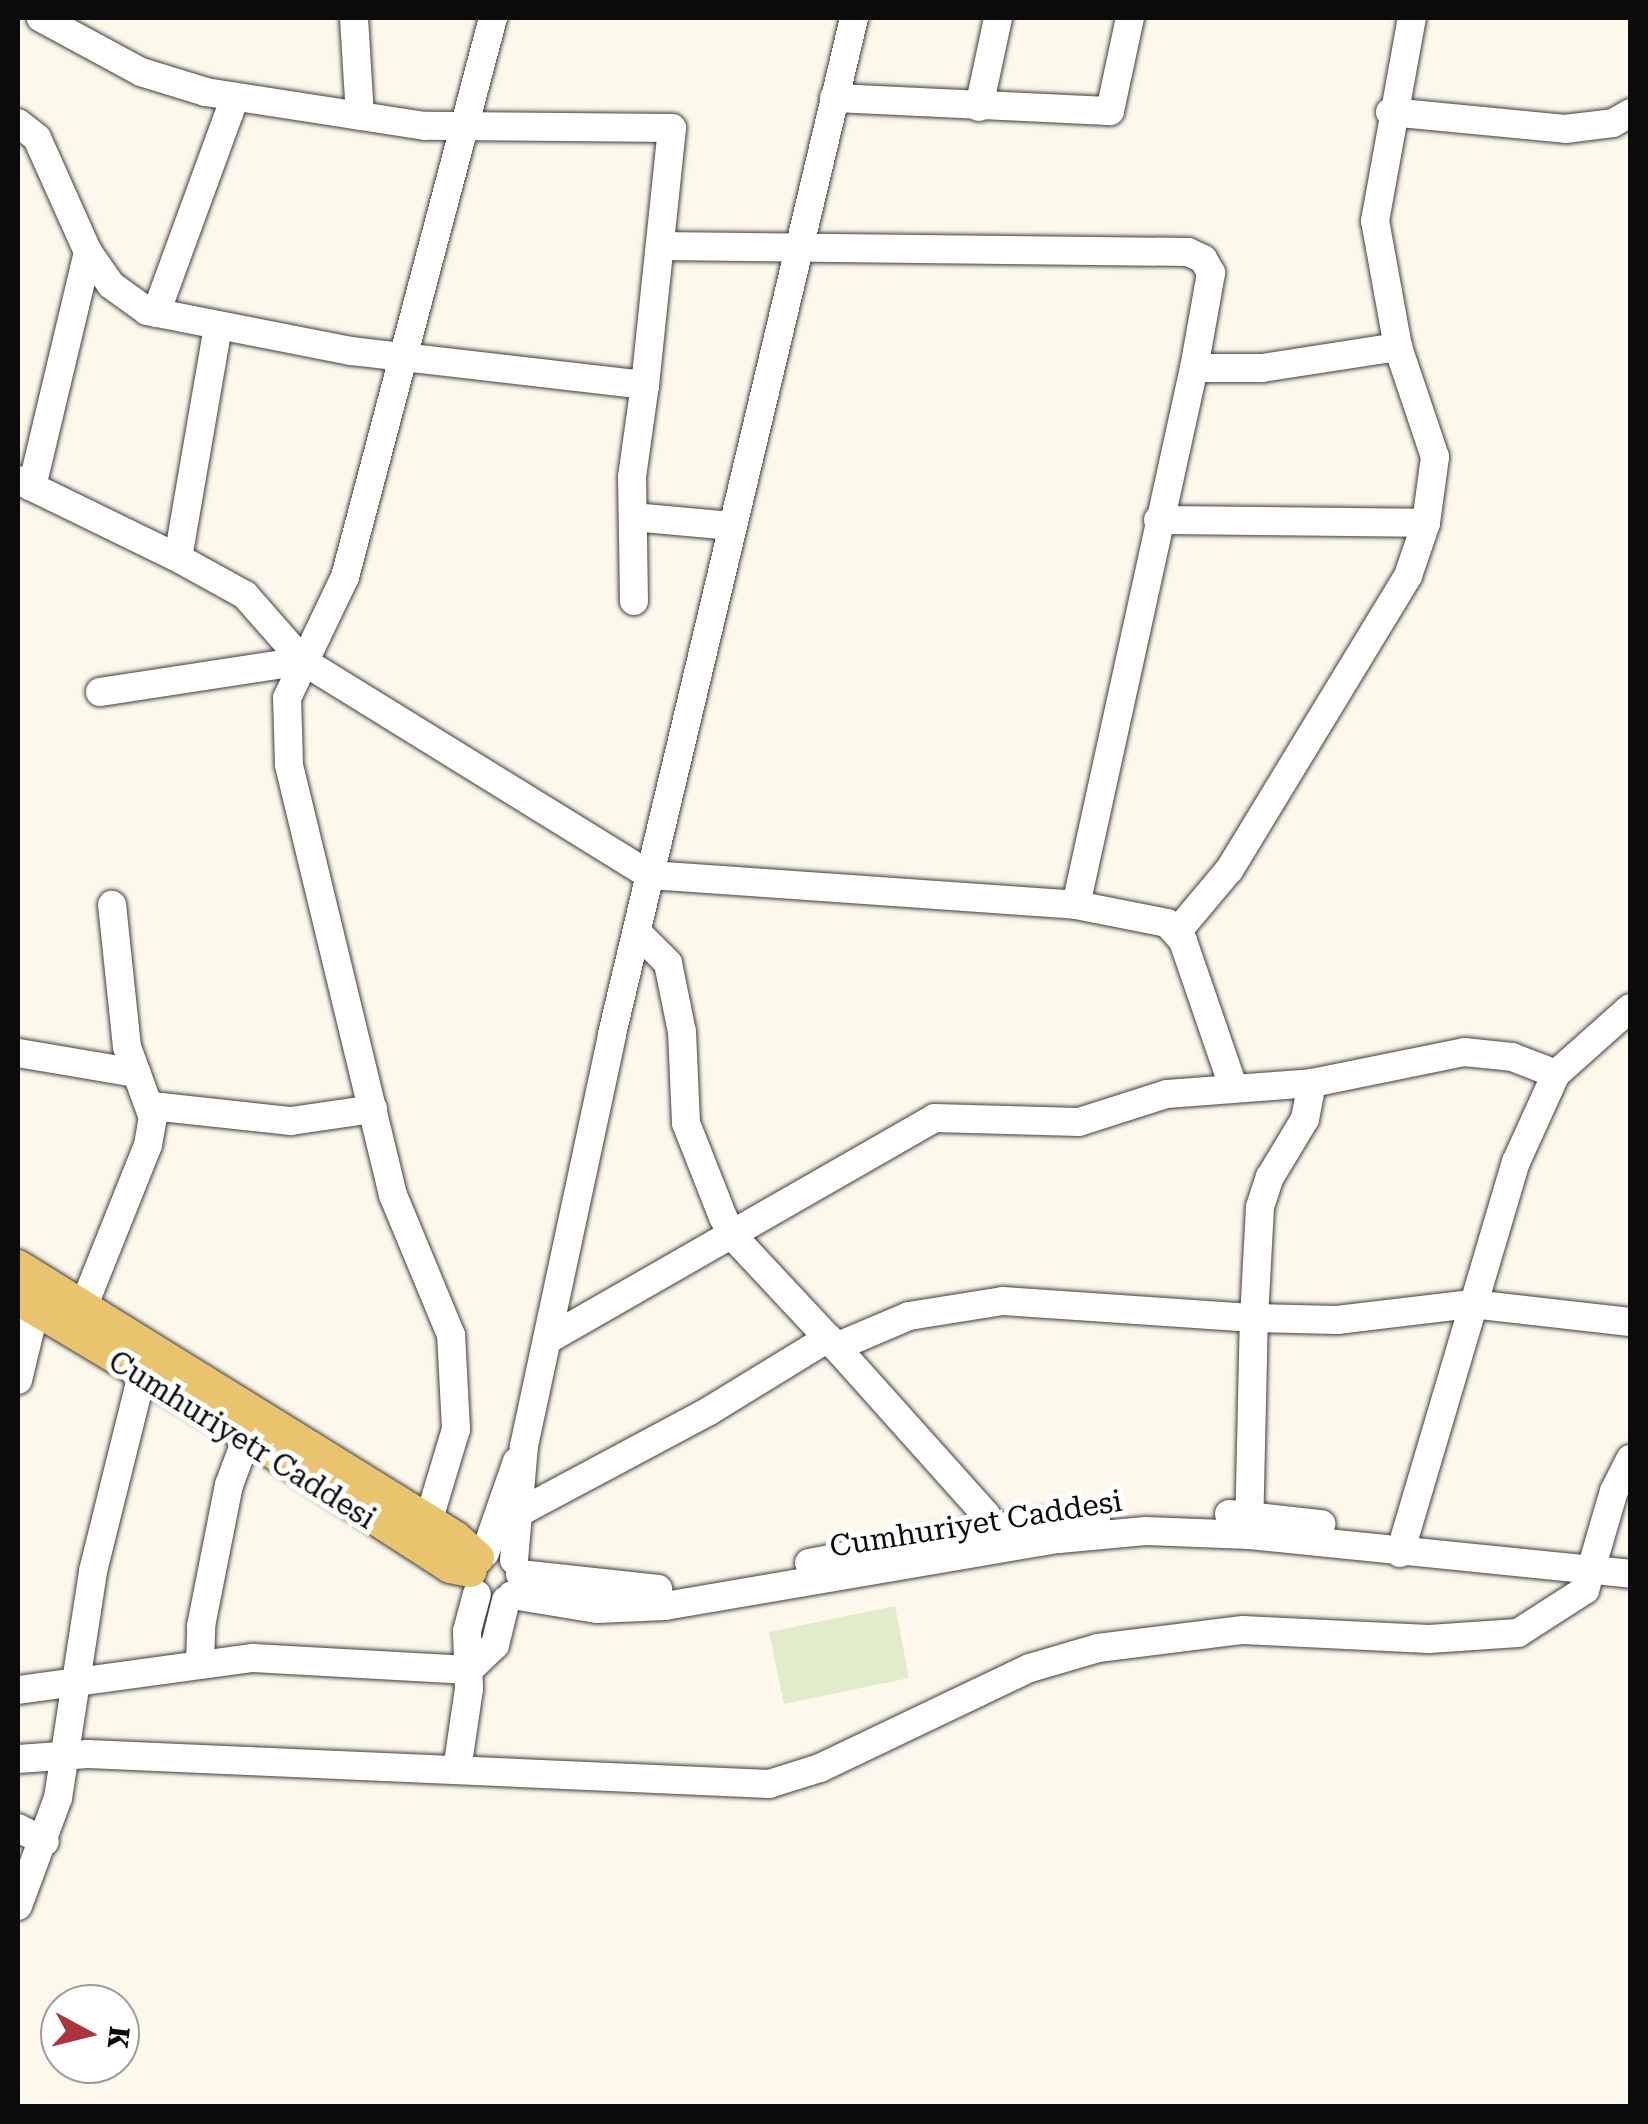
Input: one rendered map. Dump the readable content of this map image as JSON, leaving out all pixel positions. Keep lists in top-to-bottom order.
{
  "streets": {
    "main road": ["Cumhuriyetr Caddesi"],
    "street": ["Cumhuriyet Caddesi"]
  },
  "north": "right"
}
